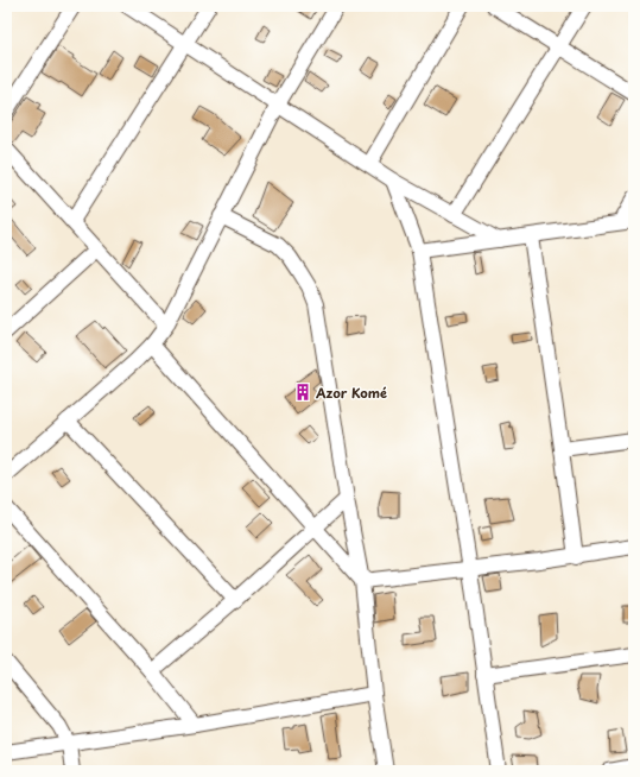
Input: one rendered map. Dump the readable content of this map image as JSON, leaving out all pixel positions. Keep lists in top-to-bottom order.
{
  "places": {
    "building": ["Azor Komé"]
  }
}
